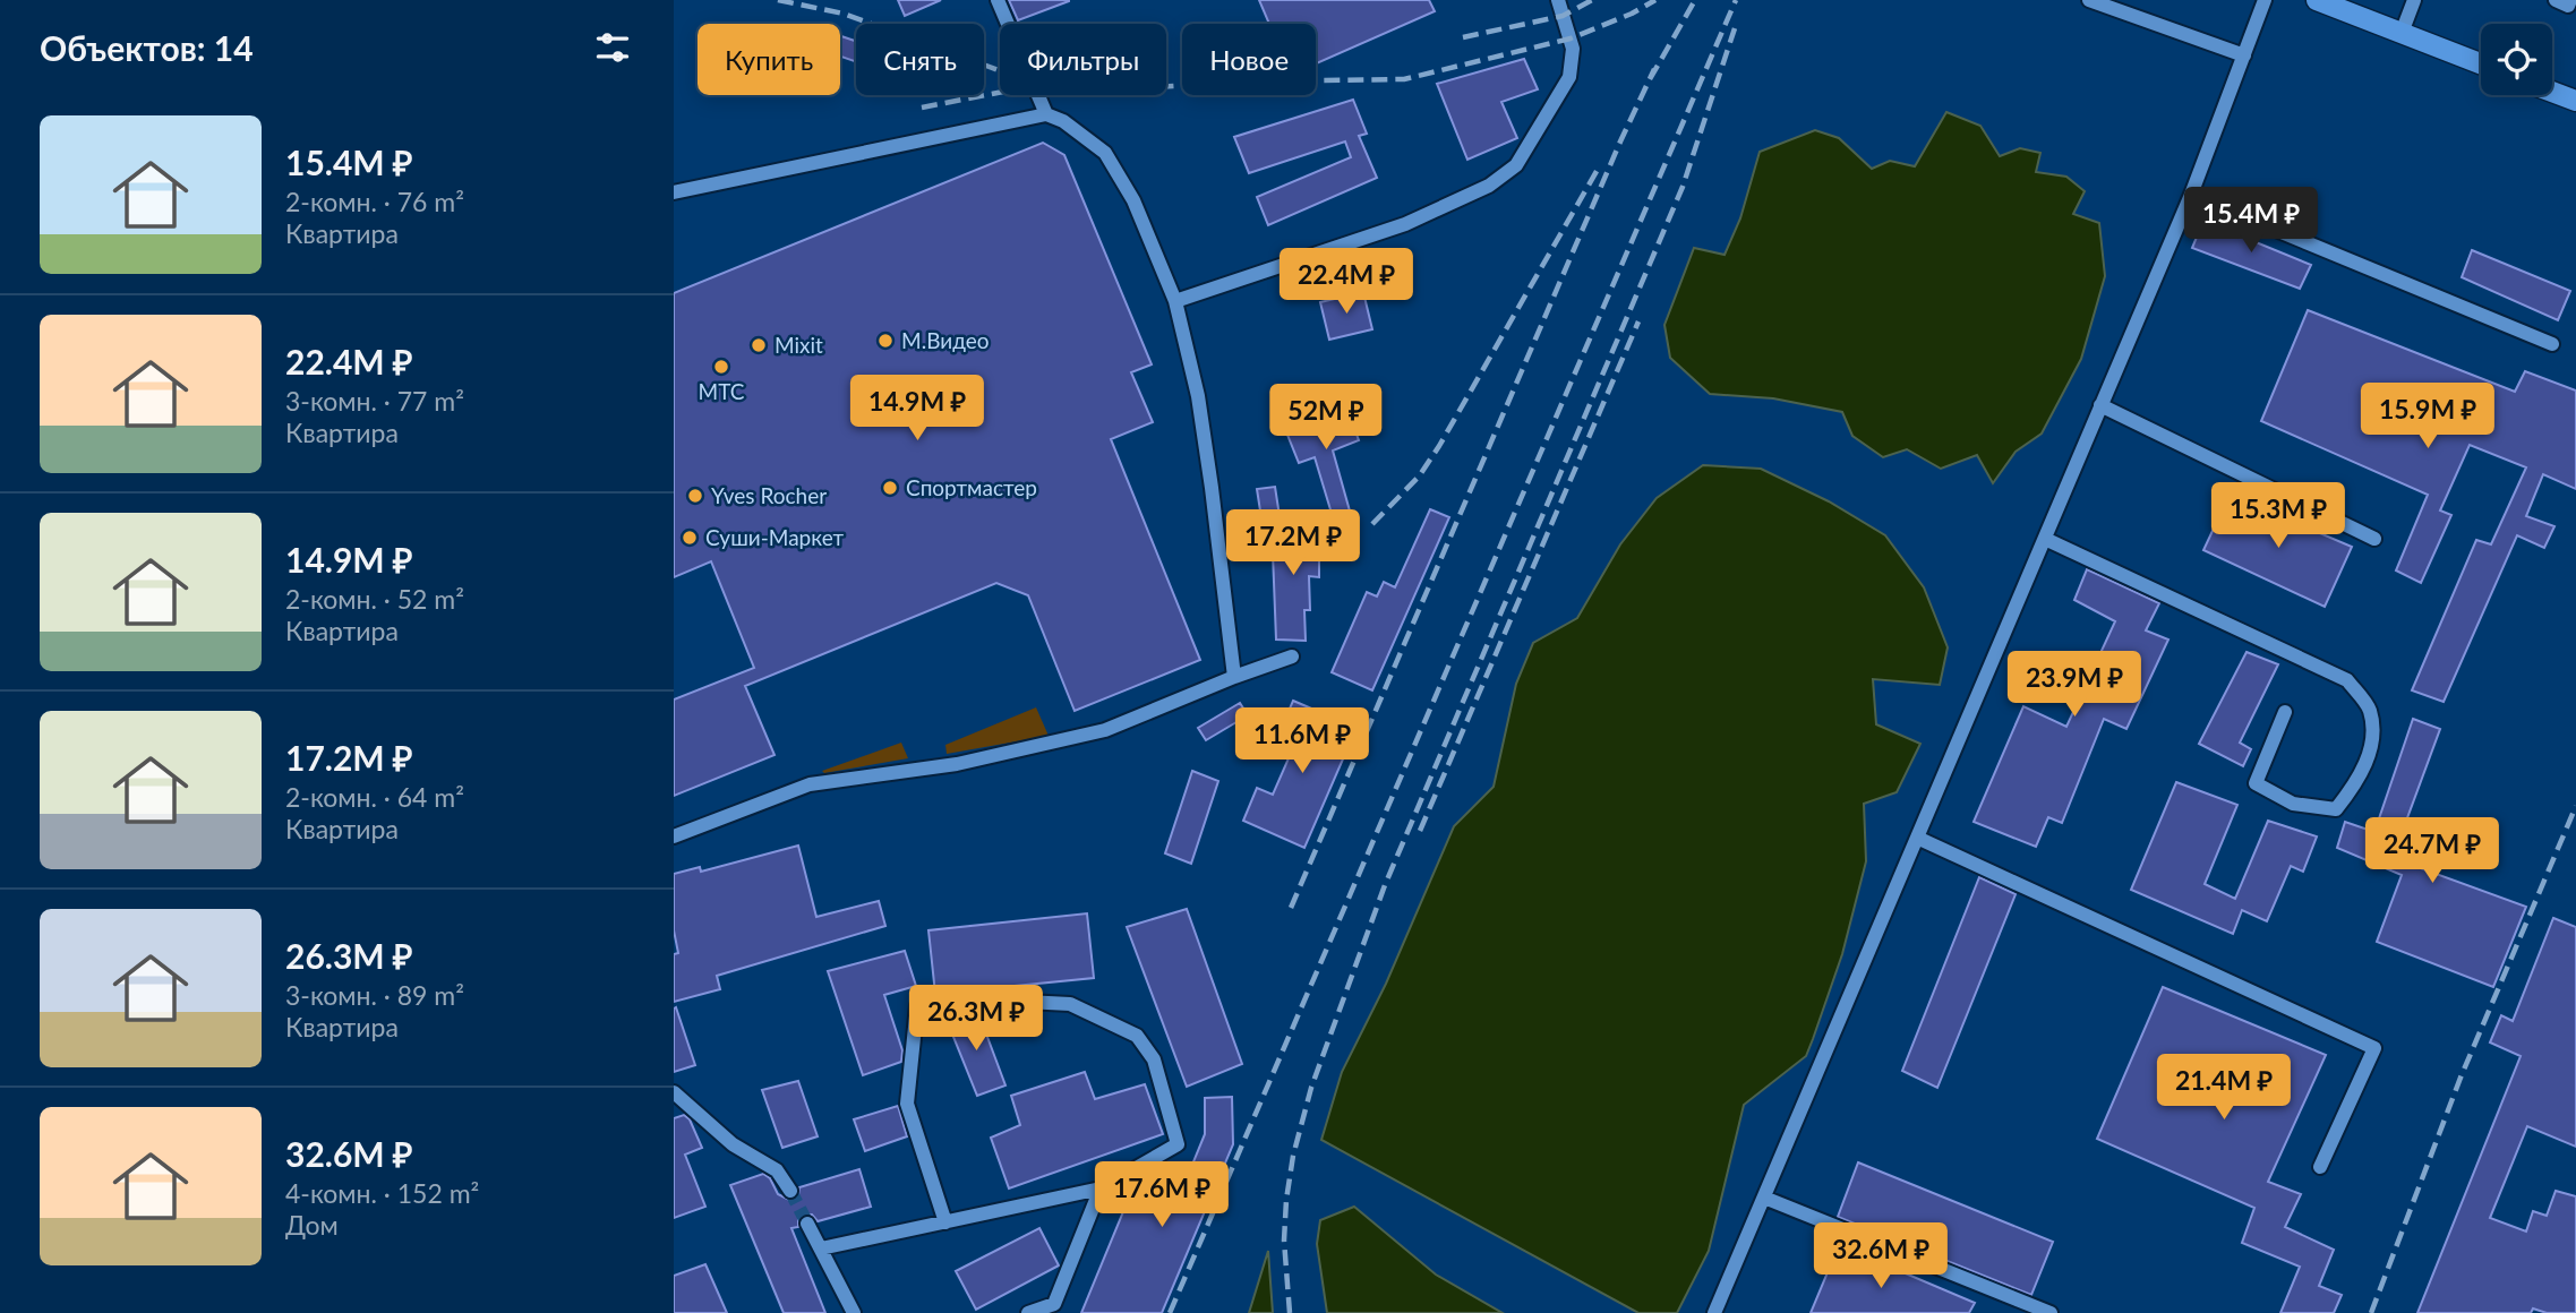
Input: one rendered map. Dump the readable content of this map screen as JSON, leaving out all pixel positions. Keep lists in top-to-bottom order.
{
  "places": [
    "М.Видео",
    "Mixit",
    "МТС",
    "Спортмастер",
    "Yves Rocher",
    "Суши-Маркет"
  ],
  "page": {
    "heading": "Объектов: 14",
    "chip": [
      "Купить",
      "Снять",
      "Фильтры",
      "Новое"
    ],
    "list": [
      {
        "name": "15.4M ₽",
        "note": "2-комн. · 76 m² · Квартира"
      },
      {
        "name": "22.4M ₽",
        "note": "3-комн. · 77 m² · Квартира"
      },
      {
        "name": "14.9M ₽",
        "note": "2-комн. · 52 m² · Квартира"
      },
      {
        "name": "17.2M ₽",
        "note": "2-комн. · 64 m² · Квартира"
      },
      {
        "name": "26.3M ₽",
        "note": "3-комн. · 89 m² · Квартира"
      },
      {
        "name": "32.6M ₽",
        "note": "4-комн. · 152 m² · Дом"
      }
    ],
    "price": [
      "15.4M ₽",
      "22.4M ₽",
      "14.9M ₽",
      "15.9M ₽",
      "52M ₽",
      "15.3M ₽",
      "17.2M ₽",
      "23.9M ₽",
      "11.6M ₽",
      "24.7M ₽",
      "26.3M ₽",
      "21.4M ₽",
      "17.6M ₽",
      "32.6M ₽"
    ]
  }
}
